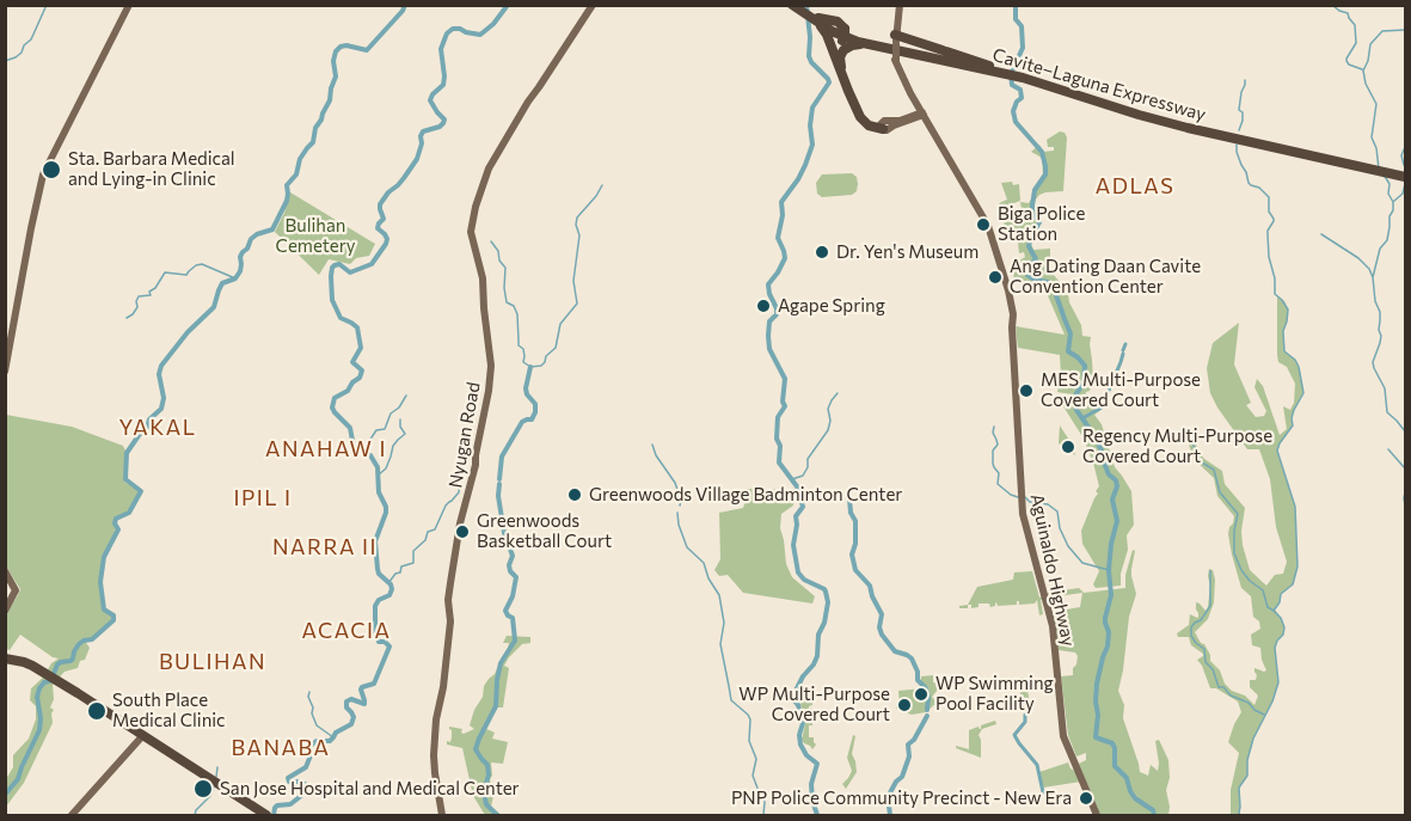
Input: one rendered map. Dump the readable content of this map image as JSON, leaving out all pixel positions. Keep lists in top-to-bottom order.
{
  "streets": {
    "highway": ["Cavite–Laguna Expressway"],
    "main road": ["Nyugan Road", "Aguinaldo Highway"]
  },
  "districts": [
    "ADLAS",
    "YAKAL",
    "ANAHAW I",
    "IPIL I",
    "NARRA II",
    "ACACIA",
    "BULIHAN",
    "BANABA"
  ],
  "parks": ["Bulihan Cemetery"],
  "places": [
    "Sta. Barbara Medical and Lying-in Clinic",
    "Biga Police Station",
    "Dr. Yen's Museum",
    "Ang Dating Daan Cavite Convention Center",
    "Agape Spring",
    "MES Multi-Purpose Covered Court",
    "Regency Multi-Purpose Covered Court",
    "Greenwoods Village Badminton Center",
    "Greenwoods Basketball Court",
    "WP Swimming Pool Facility",
    "WP Multi-Purpose Covered Court",
    "South Place Medical Clinic",
    "San Jose Hospital and Medical Center",
    "PNP Police Community Precinct - New Era"
  ]
}
